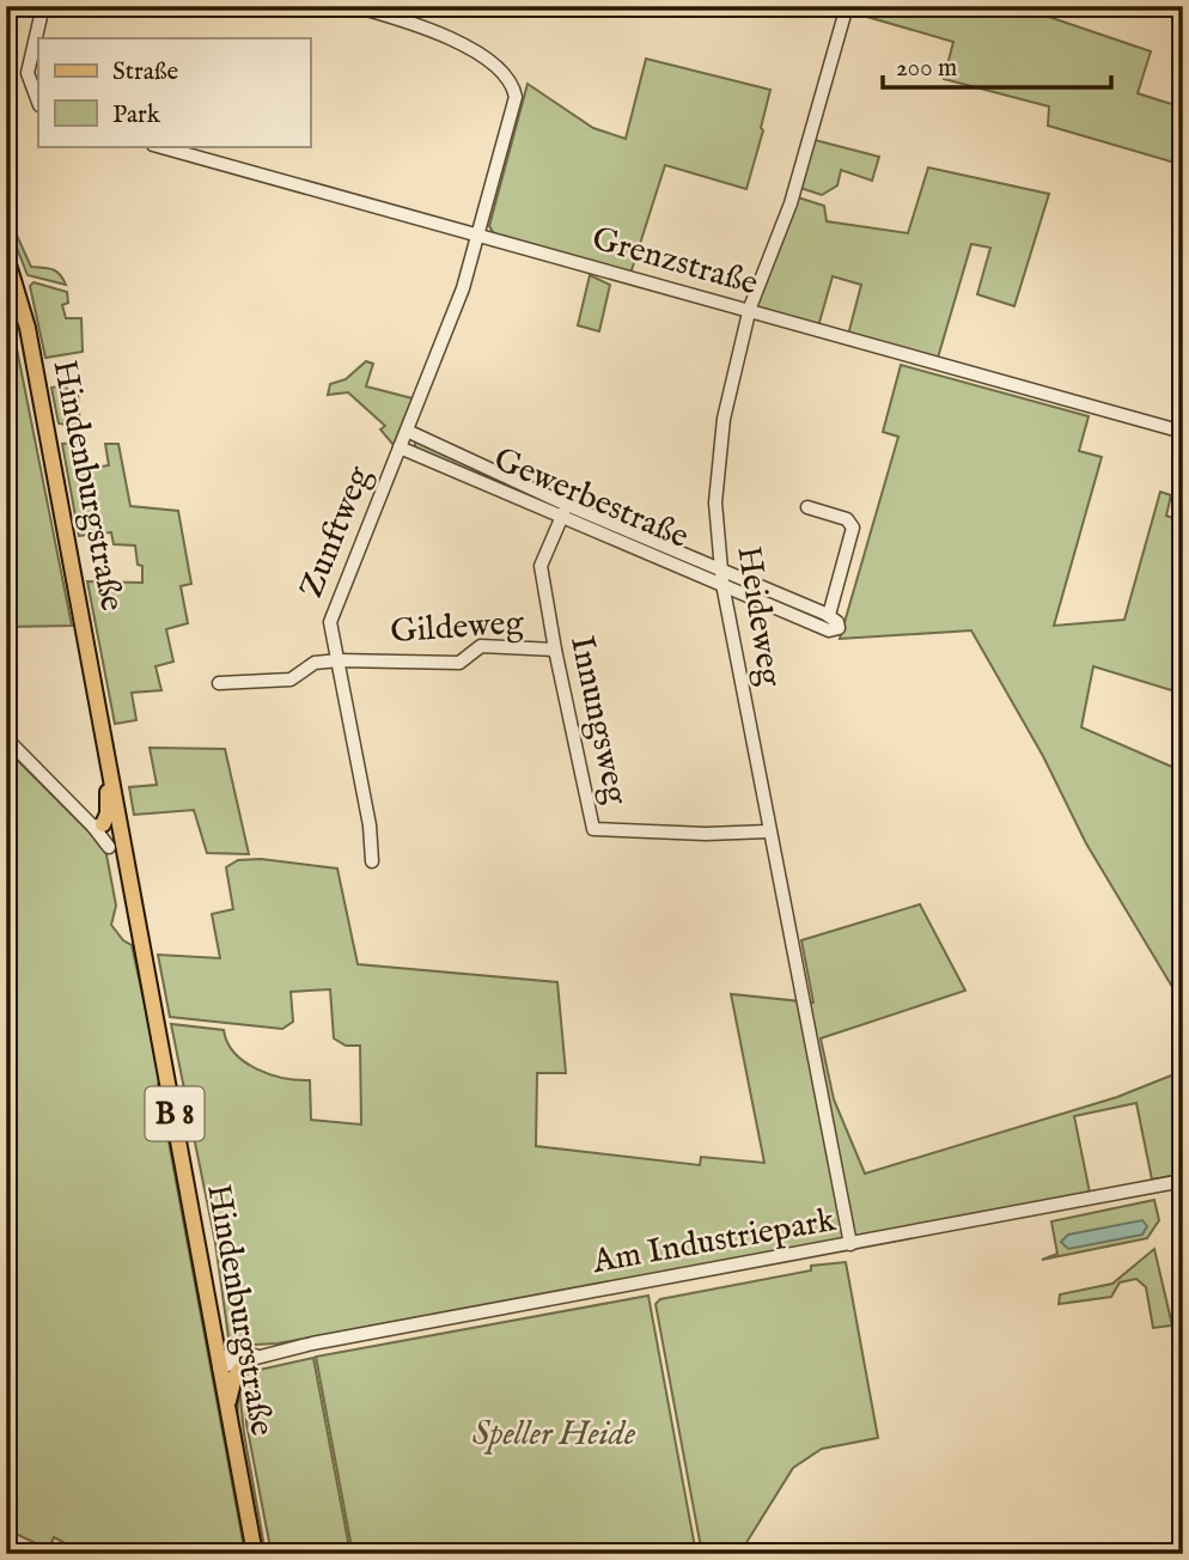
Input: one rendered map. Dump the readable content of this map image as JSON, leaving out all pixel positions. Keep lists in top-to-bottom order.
{
  "streets": {
    "main road": ["Hindenburgstraße", "B 8"],
    "street": [
      "Grenzstraße",
      "Gewerbestraße",
      "Zunftweg",
      "Heideweg",
      "Gildeweg",
      "Innungsweg",
      "Am Industriepark"
    ]
  },
  "crossings": [
    ["Grenzstraße", "Zunftweg"],
    ["Grenzstraße", "Heideweg"],
    ["Hindenburgstraße", "Am Industriepark"],
    ["Gewerbestraße", "Zunftweg"],
    ["Gewerbestraße", "Heideweg"],
    ["Gewerbestraße", "Innungsweg"],
    ["Zunftweg", "Gildeweg"],
    ["Heideweg", "Innungsweg"],
    ["Heideweg", "Am Industriepark"],
    ["Gildeweg", "Innungsweg"]
  ],
  "parks": ["Speller Heide"],
  "legend": ["Straße", "Park"],
  "scale_bar": "200 m"
}
